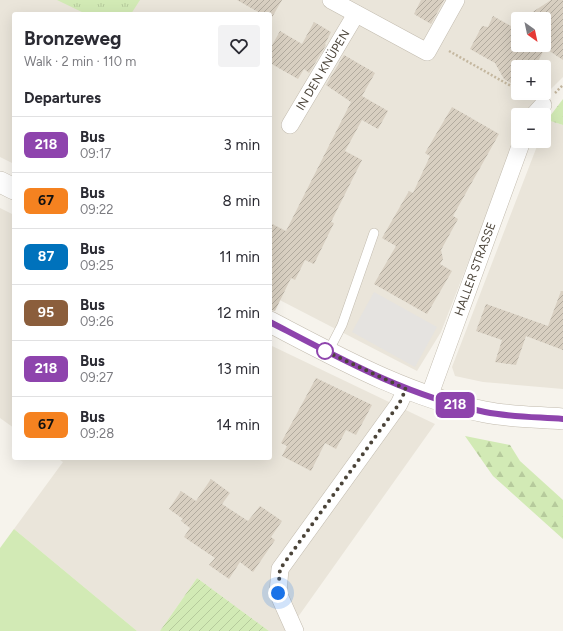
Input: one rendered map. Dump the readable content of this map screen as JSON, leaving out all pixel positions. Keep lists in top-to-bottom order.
{
  "streets": {
    "street": ["IN DEN KNÜPEN", "HALLER STRASSE"]
  },
  "lines": ["bus line 218"],
  "north": "bottom right",
  "page": {
    "on_map": "218",
    "map_buttons": ["+", "−"],
    "heading": [
      ["Bronzeweg", "Walk · 2 min · 110 m"],
      "Departures"
    ],
    "list": [
      {
        "mark": "218",
        "name": "Bus",
        "note": "09:17",
        "value": "3 min"
      },
      {
        "mark": "67",
        "name": "Bus",
        "note": "09:22",
        "value": "8 min"
      },
      {
        "mark": "87",
        "name": "Bus",
        "note": "09:25",
        "value": "11 min"
      },
      {
        "mark": "95",
        "name": "Bus",
        "note": "09:26",
        "value": "12 min"
      },
      {
        "mark": "218",
        "name": "Bus",
        "note": "09:27",
        "value": "13 min"
      },
      {
        "mark": "67",
        "name": "Bus",
        "note": "09:28",
        "value": "14 min"
      }
    ]
  }
}
